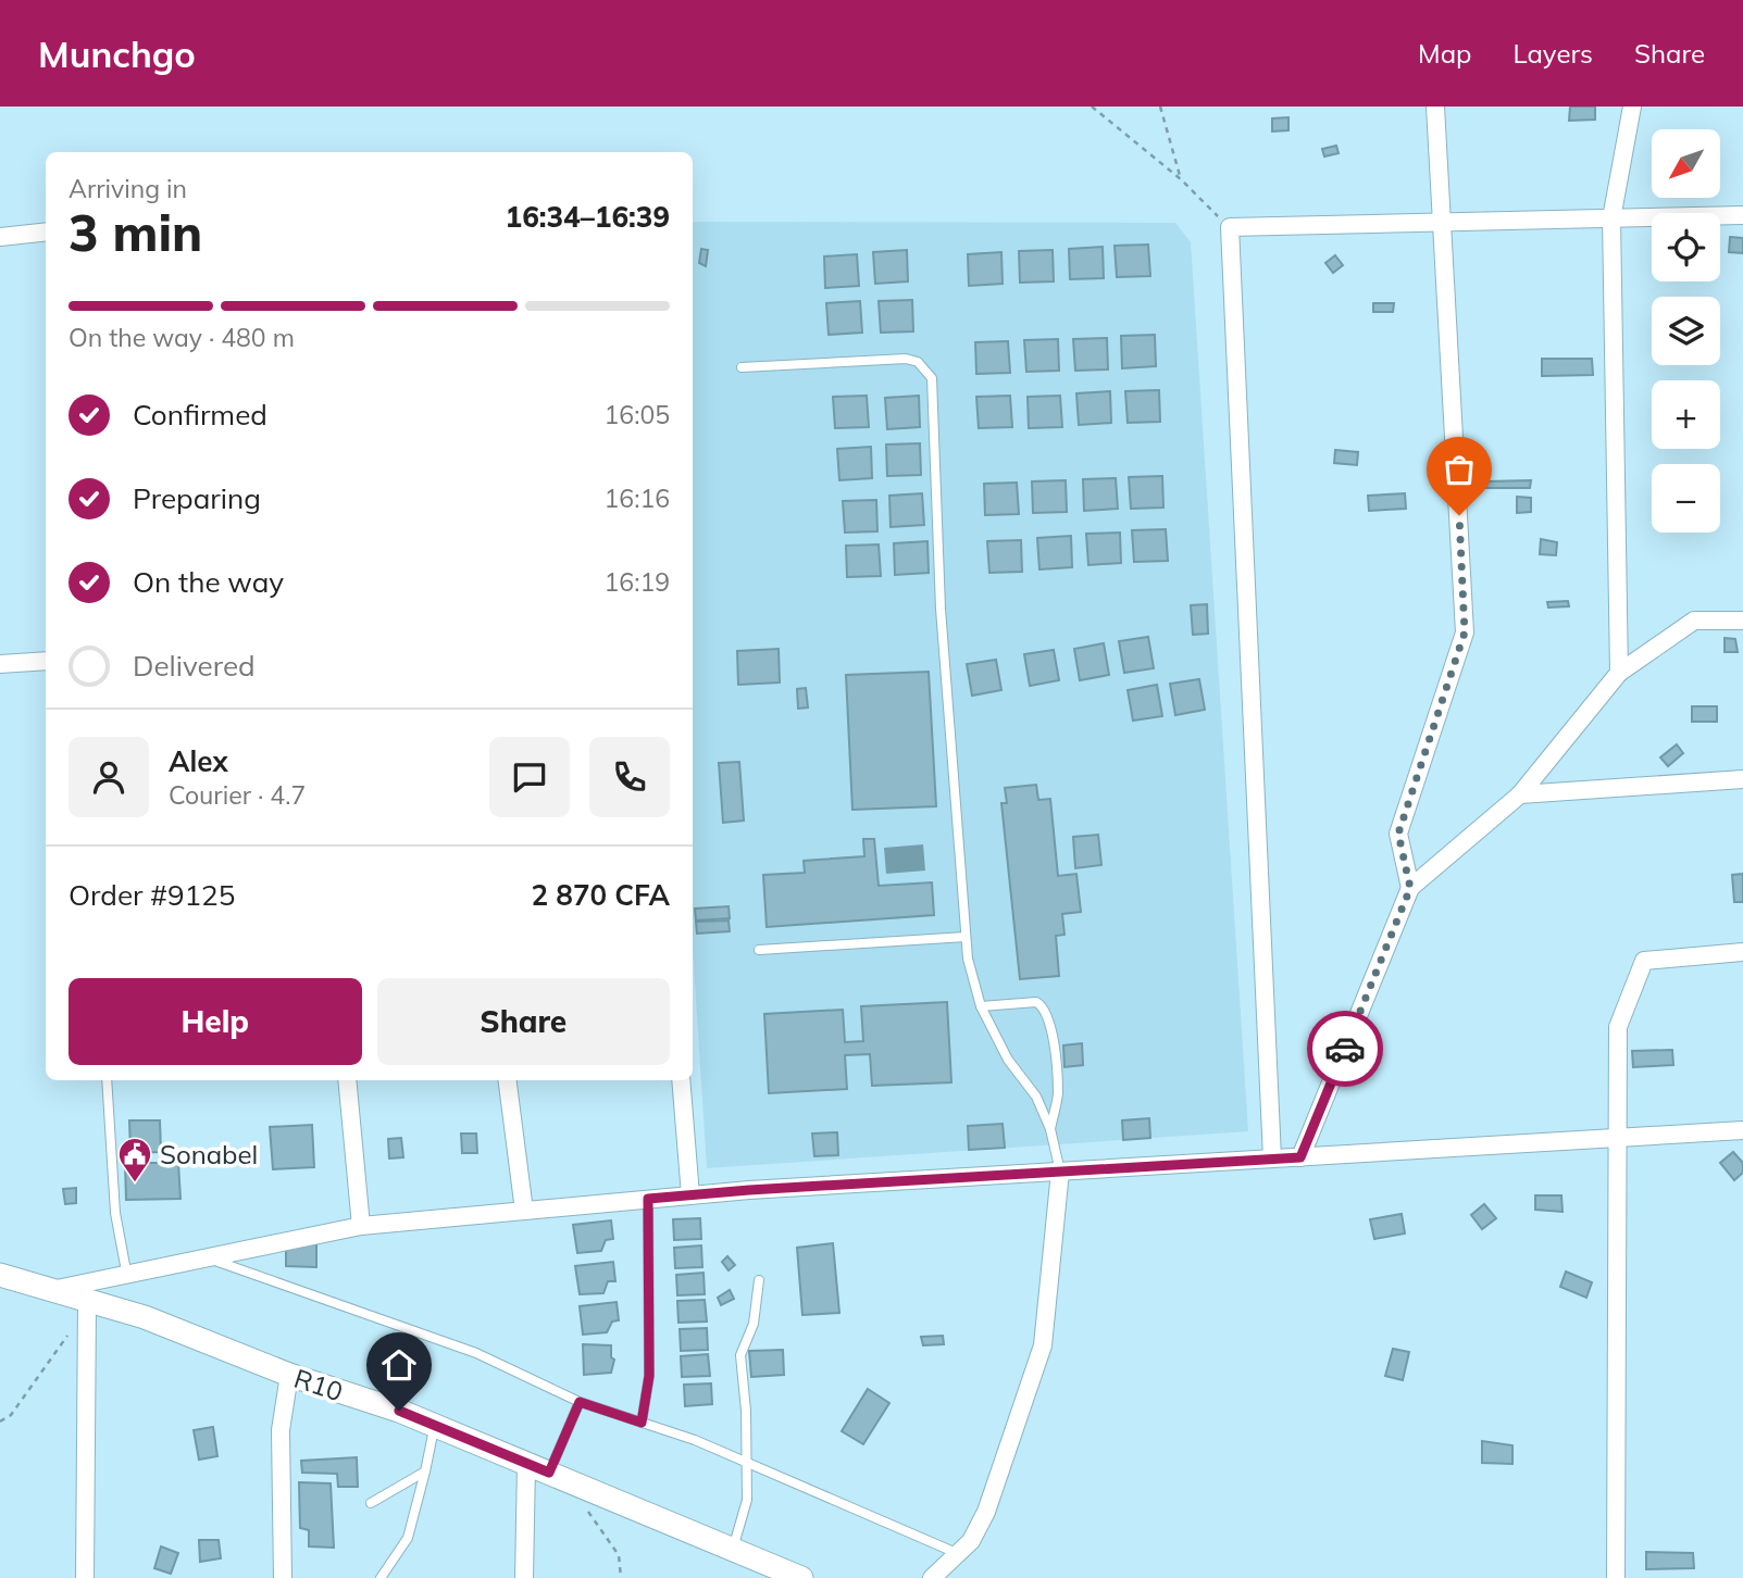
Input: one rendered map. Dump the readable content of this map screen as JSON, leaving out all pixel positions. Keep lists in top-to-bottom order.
{
  "streets": {
    "main road": ["R10"]
  },
  "places": {
    "public building": ["Sonabel"]
  },
  "north": "bottom left",
  "page": {
    "header": "Munchgo",
    "nav": ["Map", "Layers", "Share"],
    "map_buttons": ["+", "−"],
    "heading": ["3 min", "Arriving in", "16:34–16:39"],
    "panel": [
      "Alex",
      "Courier · 4.7",
      "Order #9125",
      "2 870 CFA"
    ],
    "bar": "On the way · 480 m",
    "list": [
      ["Confirmed", "16:05"],
      ["Preparing", "16:16"],
      ["On the way", "16:19"],
      "Delivered"
    ],
    "buttons": ["Help", "Share"]
  }
}
